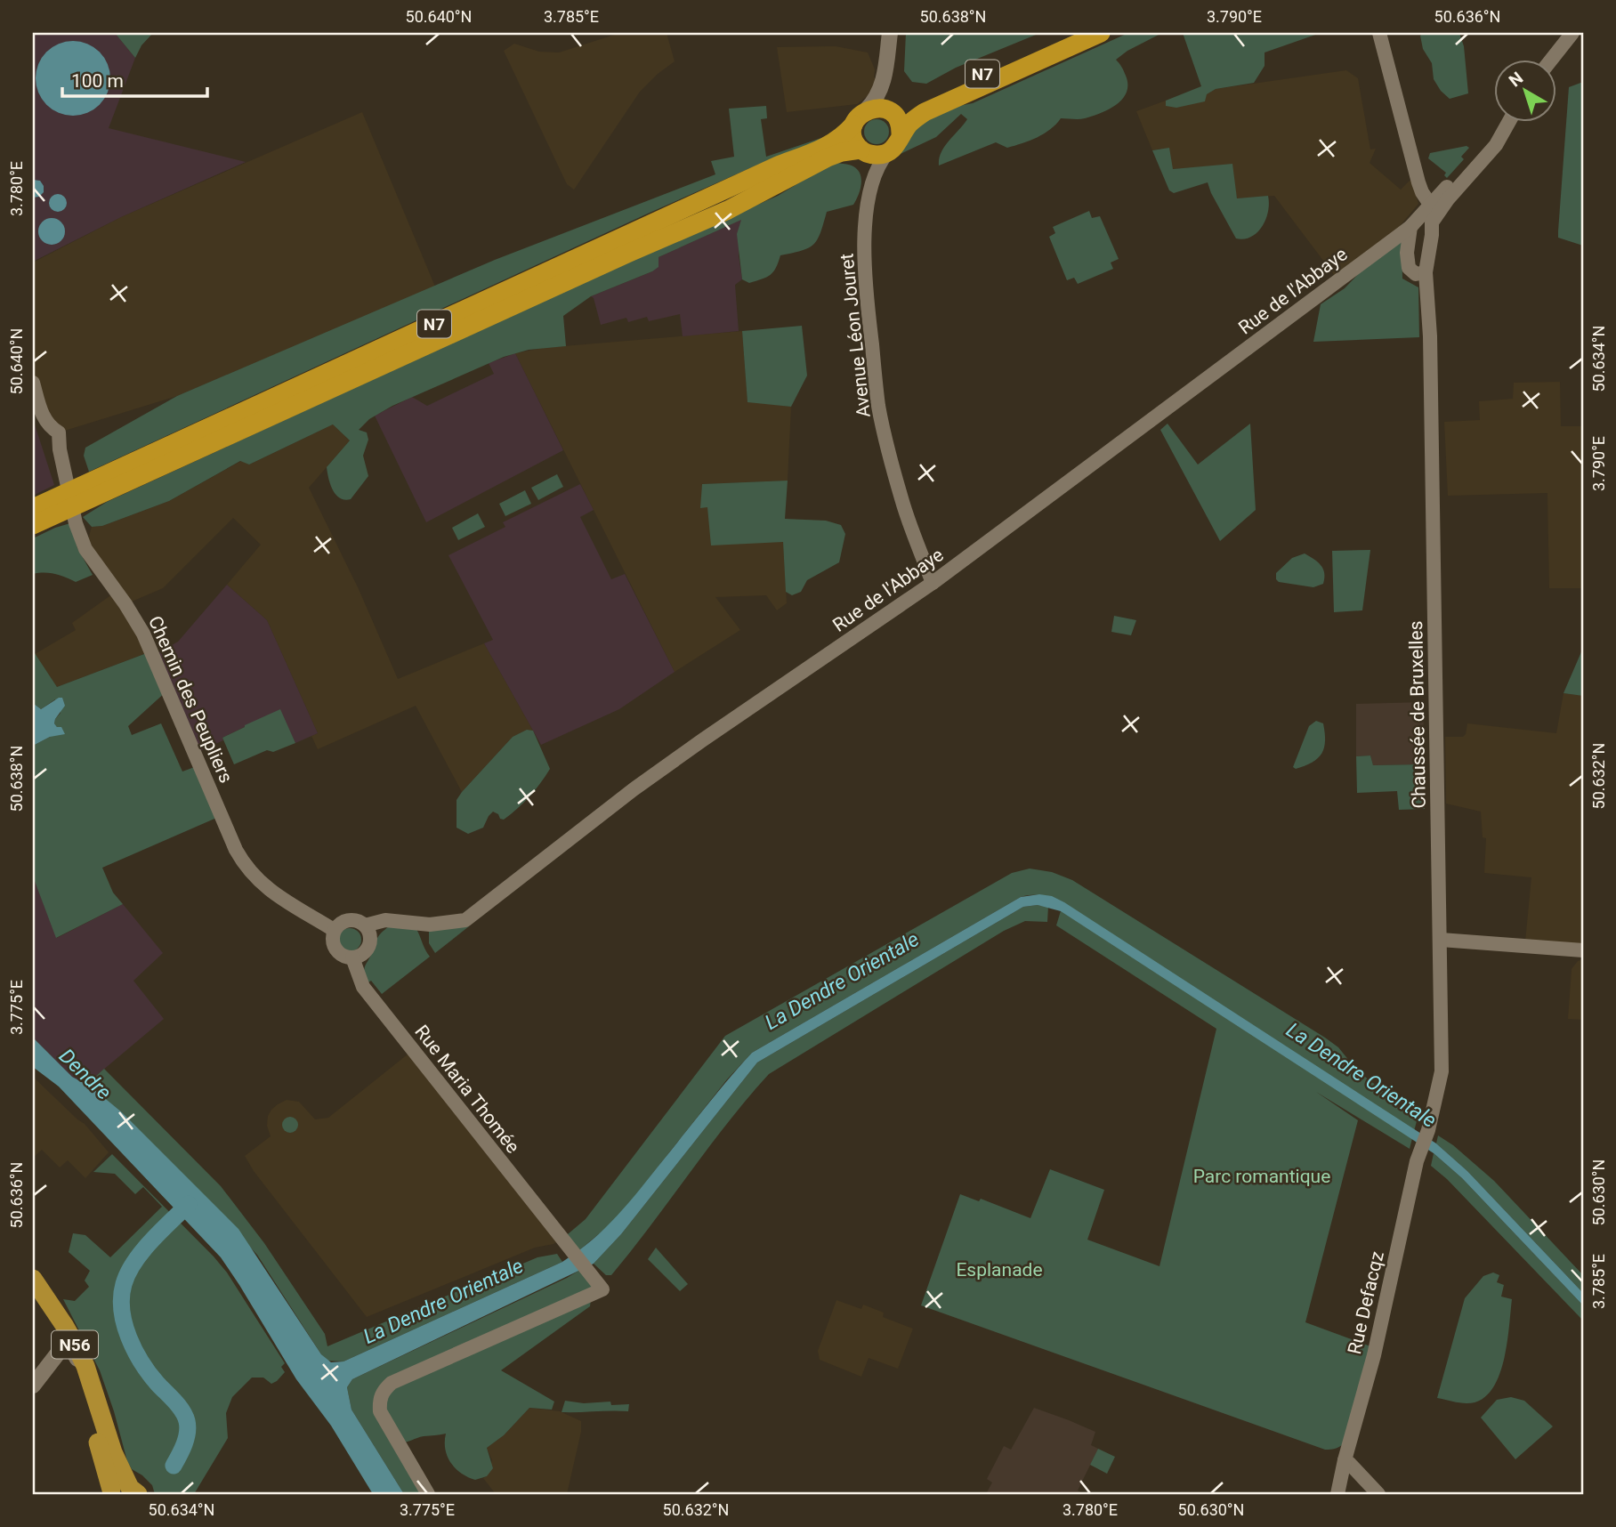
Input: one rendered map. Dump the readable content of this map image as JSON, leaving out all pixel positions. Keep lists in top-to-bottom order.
{
  "streets": {
    "highway": ["N7"],
    "main road": ["N56"],
    "street": [
      "Rue de l'Abbaye",
      "Avenue Léon Jouret",
      "Chemin des Peupliers",
      "Chaussée de Bruxelles",
      "Rue Maria Thomée",
      "Rue Defacqz"
    ]
  },
  "crossings": [
    ["N7", "Avenue Léon Jouret"],
    ["Rue de l'Abbaye", "Avenue Léon Jouret"],
    ["Rue de l'Abbaye", "Chemin des Peupliers"],
    ["Rue de l'Abbaye", "Rue Maria Thomée"],
    ["Chemin des Peupliers", "Rue Maria Thomée"],
    ["Chaussée de Bruxelles", "Rue Defacqz"]
  ],
  "water": ["La Dendre Orientale", "Dendre"],
  "parks": ["Parc romantique", "Esplanade"],
  "scale_bar": "100 m",
  "north": "top left",
  "coordinates": [
    "50.640°N",
    "3.785°E",
    "50.638°N",
    "3.790°E",
    "50.636°N",
    "3.780°E",
    "50.634°N",
    "50.632°N",
    "3.775°E",
    "50.630°N"
  ]
}
